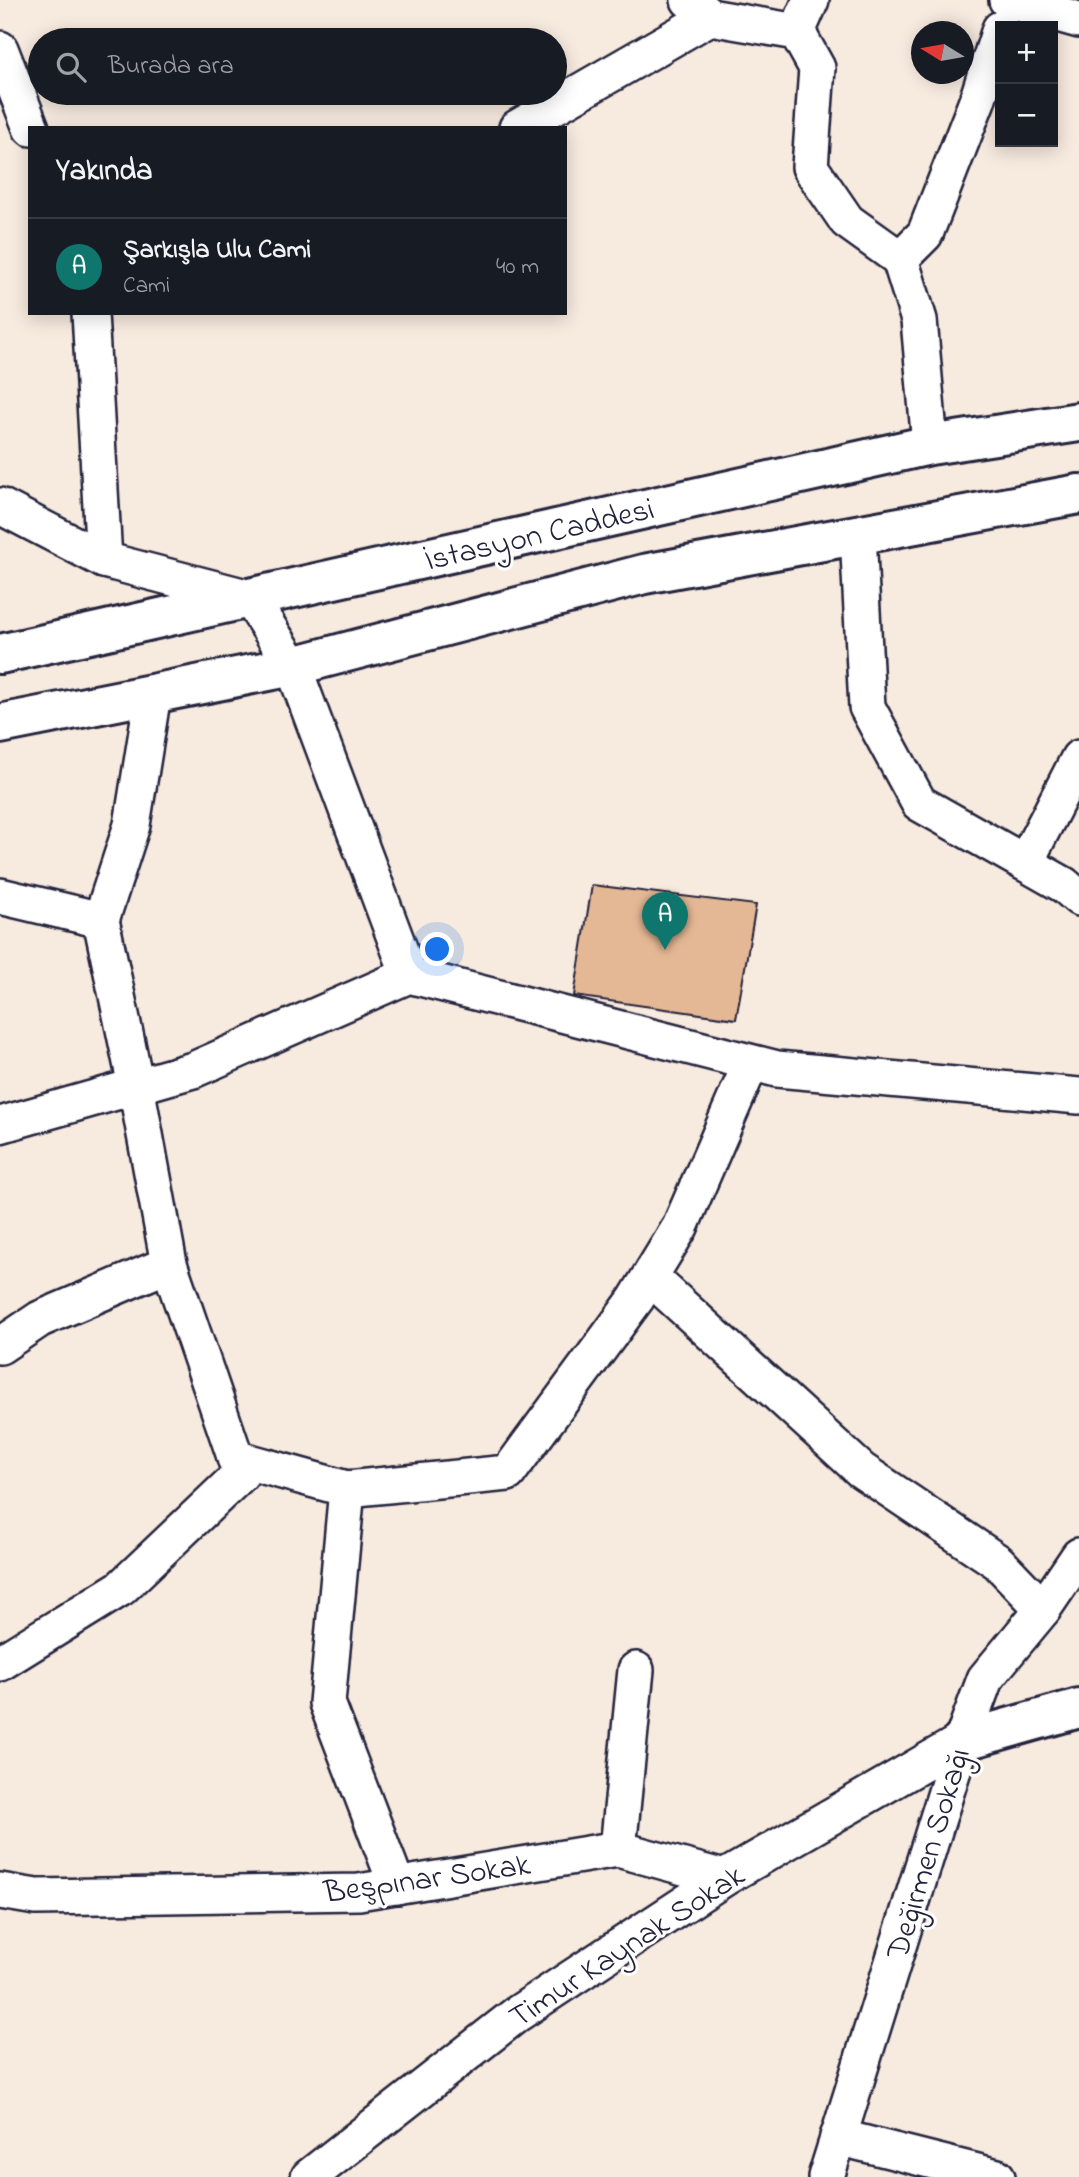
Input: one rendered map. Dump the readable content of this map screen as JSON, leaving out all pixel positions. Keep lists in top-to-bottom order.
{
  "streets": {
    "main road": ["İstasyon Caddesi"],
    "street": ["Değirmen Sokağı", "Beşpınar Sokak", "Timur Kaynak Sokak"]
  },
  "crossings": [
    ["Değirmen Sokağı", "Timur Kaynak Sokak"],
    ["Beşpınar Sokak", "Timur Kaynak Sokak"]
  ],
  "north": "left",
  "page": {
    "map_buttons": ["+", "−"],
    "search": "Burada ara",
    "heading": "Yakında",
    "list": [
      {
        "mark": "A",
        "name": "Şarkışla Ulu Cami",
        "note": "Cami",
        "value": "40 m"
      }
    ],
    "pins": "A"
  }
}
